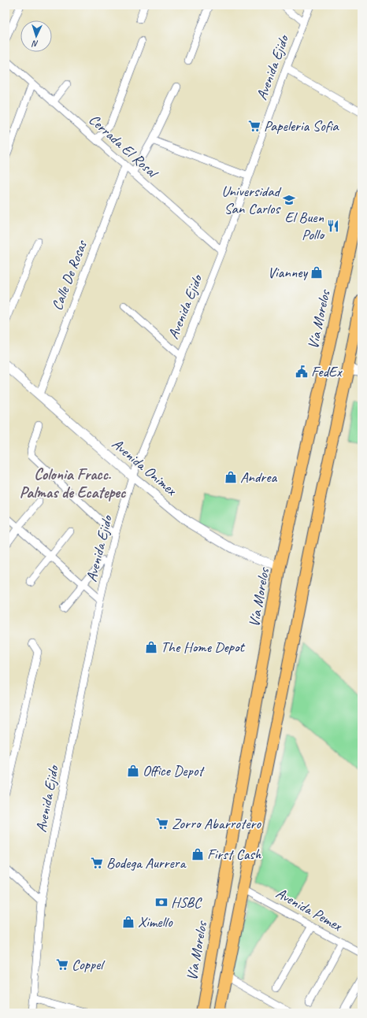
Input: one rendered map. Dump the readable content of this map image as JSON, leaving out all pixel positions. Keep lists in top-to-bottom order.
{
  "streets": {
    "main road": ["Vía Morelos"],
    "street": [
      "Avenida Ejido",
      "Cerrada El Rosal",
      "Calle De Rosas",
      "Avenida Onimex",
      "Avenida Pemex"
    ]
  },
  "crossings": [
    ["Avenida Ejido", "Cerrada El Rosal"],
    ["Avenida Ejido", "Avenida Onimex"],
    ["Cerrada El Rosal", "Calle De Rosas"],
    ["Calle De Rosas", "Avenida Onimex"],
    ["Vía Morelos", "Avenida Onimex"]
  ],
  "districts": ["Colonia Fracc. Palmas de Ecatepec"],
  "places": {
    "supermarket": [
      "Papeleria Sofia",
      "Zorro Abarrotero",
      "Bodega Aurrera",
      "Coppel"
    ],
    "school or university": ["Universidad San Carlos"],
    "restaurant": ["El Buen Pollo"],
    "shop": [
      "Vianney",
      "Andrea",
      "The Home Depot",
      "Office Depot",
      "First Cash",
      "Ximello"
    ],
    "public building": ["FedEx"],
    "bank": ["HSBC"]
  },
  "north": "bottom"
}
